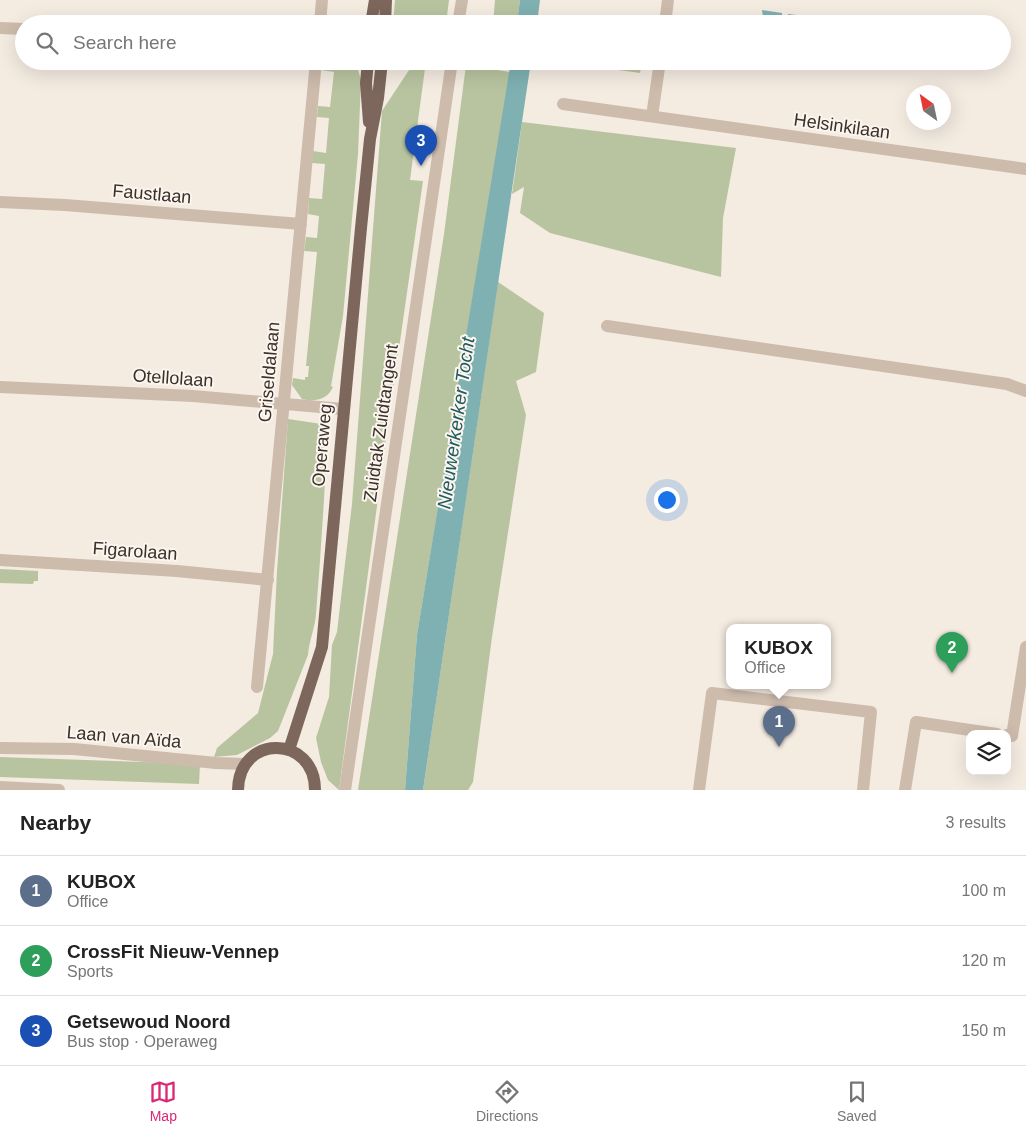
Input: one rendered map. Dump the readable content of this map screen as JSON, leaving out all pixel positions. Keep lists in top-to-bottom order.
{
  "streets": {
    "main road": ["Operaweg"],
    "street": [
      "Helsinkilaan",
      "Faustlaan",
      "Griseldalaan",
      "Otellolaan",
      "Zuidtak Zuidtangent",
      "Figarolaan",
      "Laan van Aïda"
    ]
  },
  "crossings": [
    ["Faustlaan", "Griseldalaan"],
    ["Griseldalaan", "Otellolaan"],
    ["Griseldalaan", "Figarolaan"],
    ["Otellolaan", "Operaweg"]
  ],
  "water": ["Nieuwerkerker Tocht"],
  "north": "top left",
  "page": {
    "search": "Search here",
    "pins": ["3", "2", "1"],
    "popup": ["KUBOX", "Office"],
    "heading": ["Nearby", "3 results"],
    "list": [
      {
        "mark": "1",
        "name": "KUBOX",
        "note": "Office",
        "value": "100 m"
      },
      {
        "mark": "2",
        "name": "CrossFit Nieuw-Vennep",
        "note": "Sports",
        "value": "120 m"
      },
      {
        "mark": "3",
        "name": "Getsewoud Noord",
        "note": "Bus stop · Operaweg",
        "value": "150 m"
      }
    ],
    "nav": ["Map", "Directions", "Saved"]
  }
}
